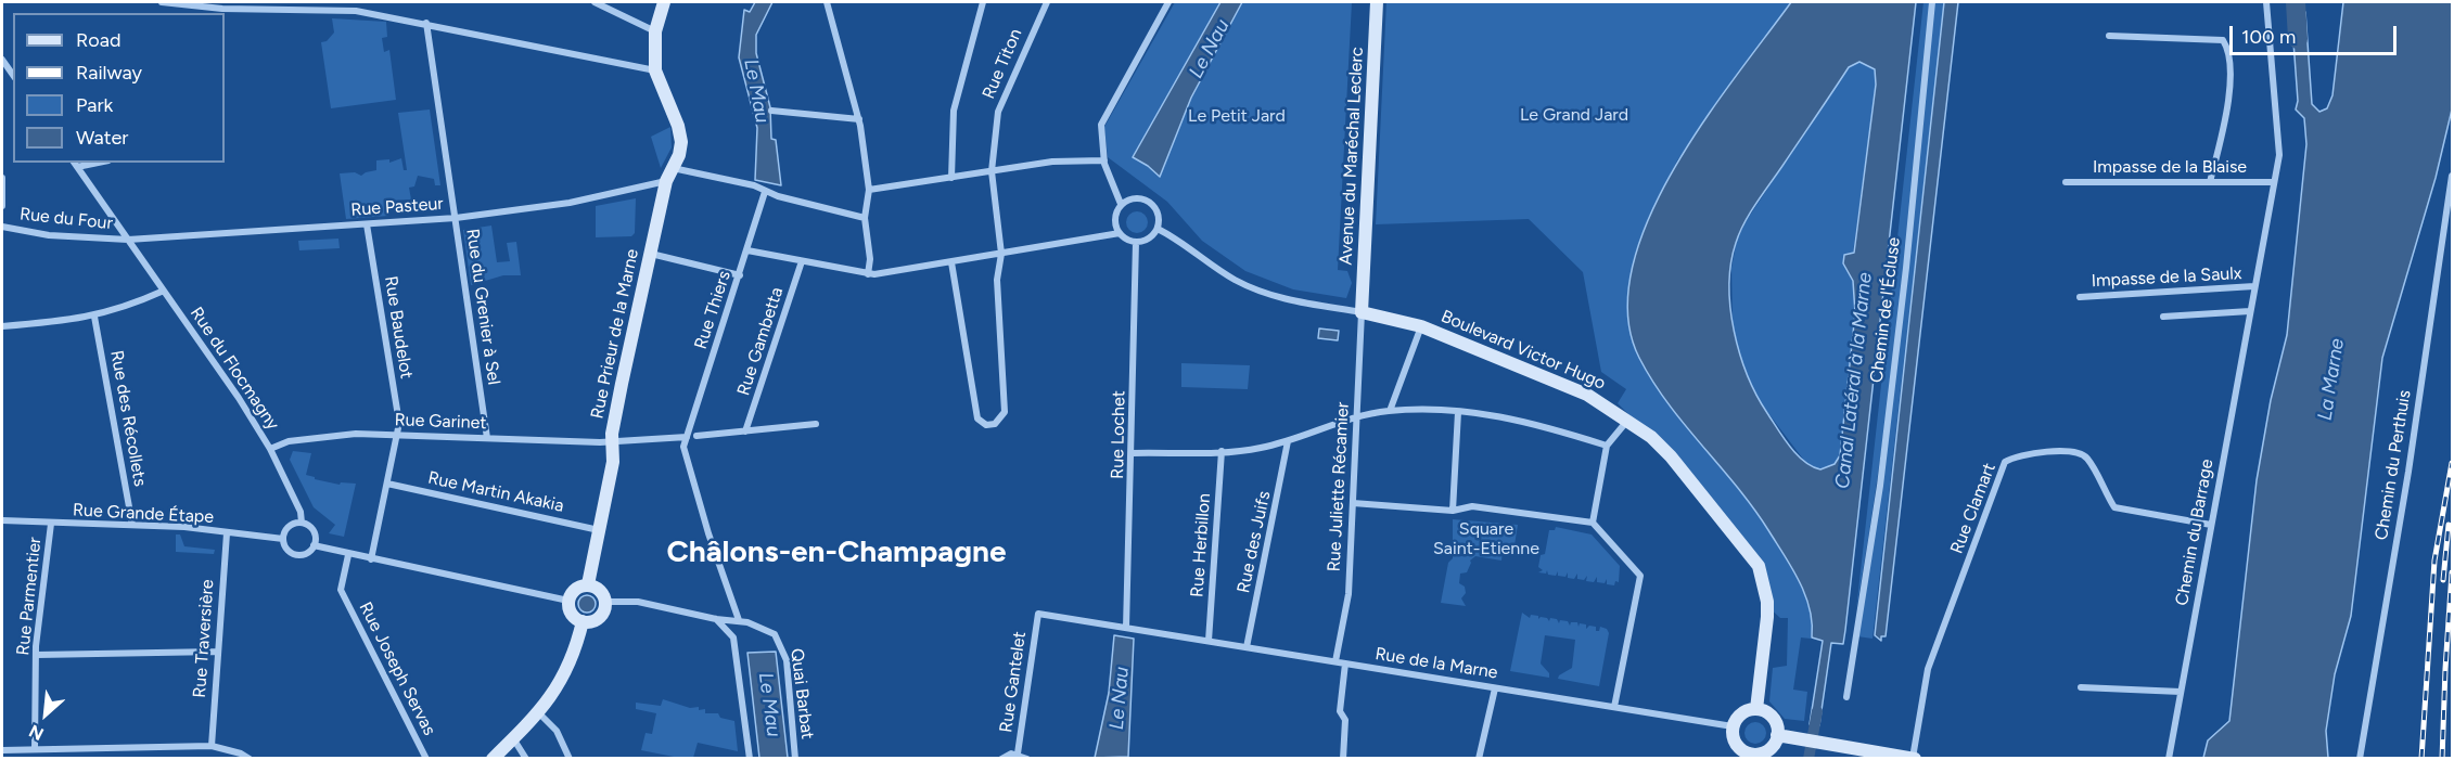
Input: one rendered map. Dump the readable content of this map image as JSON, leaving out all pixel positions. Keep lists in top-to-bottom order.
{
  "streets": {
    "main road": ["Avenue du Maréchal Leclerc", "Rue Prieur de la Marne", "Boulevard Victor Hugo"],
    "street": [
      "Rue Titon",
      "Impasse de la Blaise",
      "Rue Pasteur",
      "Rue du Four",
      "Impasse de la Saulx",
      "Rue du Grenier à Sel",
      "Rue Thiers",
      "Chemin de l'Écluse",
      "Rue Baudelot",
      "Rue Gambetta",
      "Rue du Flocmagny",
      "Rue des Récollets",
      "Rue Garinet",
      "Rue Lochet",
      "Chemin du Perthuis",
      "Rue Juliette Récamier",
      "Rue Martin Akakia",
      "Rue Clamart",
      "Rue Grande Étape",
      "Chemin du Barrage",
      "Rue des Juifs",
      "Rue Herbillon",
      "Rue Parmentier",
      "Rue Traversière",
      "Rue de la Marne",
      "Rue Joseph Servas",
      "Rue Gantelet",
      "Quai Barbat"
    ]
  },
  "crossings": [
    ["Avenue du Maréchal Leclerc", "Boulevard Victor Hugo"],
    ["Avenue du Maréchal Leclerc", "Rue Juliette Récamier"],
    ["Impasse de la Blaise", "Chemin du Barrage"],
    ["Rue Pasteur", "Rue du Four"],
    ["Rue Pasteur", "Rue du Grenier à Sel"],
    ["Rue Pasteur", "Rue Baudelot"],
    ["Rue Pasteur", "Rue Prieur de la Marne"],
    ["Rue Pasteur", "Rue du Flocmagny"],
    ["Rue du Four", "Rue du Flocmagny"],
    ["Impasse de la Saulx", "Chemin du Barrage"],
    ["Rue du Grenier à Sel", "Rue Garinet"],
    ["Rue Thiers", "Rue Garinet"],
    ["Rue Baudelot", "Rue Garinet"],
    ["Rue Baudelot", "Rue Martin Akakia"],
    ["Rue Prieur de la Marne", "Rue Garinet"],
    ["Rue Prieur de la Marne", "Rue Martin Akakia"],
    ["Boulevard Victor Hugo", "Rue Lochet"],
    ["Boulevard Victor Hugo", "Rue Juliette Récamier"],
    ["Boulevard Victor Hugo", "Rue de la Marne"],
    ["Rue du Flocmagny", "Rue Garinet"],
    ["Rue du Flocmagny", "Rue Grande Étape"],
    ["Rue des Récollets", "Rue Grande Étape"],
    ["Rue Lochet", "Rue de la Marne"],
    ["Rue Juliette Récamier", "Rue de la Marne"],
    ["Rue Clamart", "Chemin du Barrage"],
    ["Rue Grande Étape", "Rue Parmentier"],
    ["Rue Grande Étape", "Rue Traversière"],
    ["Rue des Juifs", "Rue de la Marne"],
    ["Rue Herbillon", "Rue de la Marne"],
    ["Rue de la Marne", "Rue Gantelet"]
  ],
  "districts": ["Châlons-en-Champagne"],
  "water": [
    "Le Nau",
    "Le Mau",
    "La Marne",
    "Canal Latéral à la Marne"
  ],
  "parks": ["Le Grand Jard", "Le Petit Jard", "Square Saint-Etienne"],
  "legend": [
    "Road",
    "Railway",
    "Park",
    "Water"
  ],
  "scale_bar": "100 m",
  "north": "bottom left"
}
